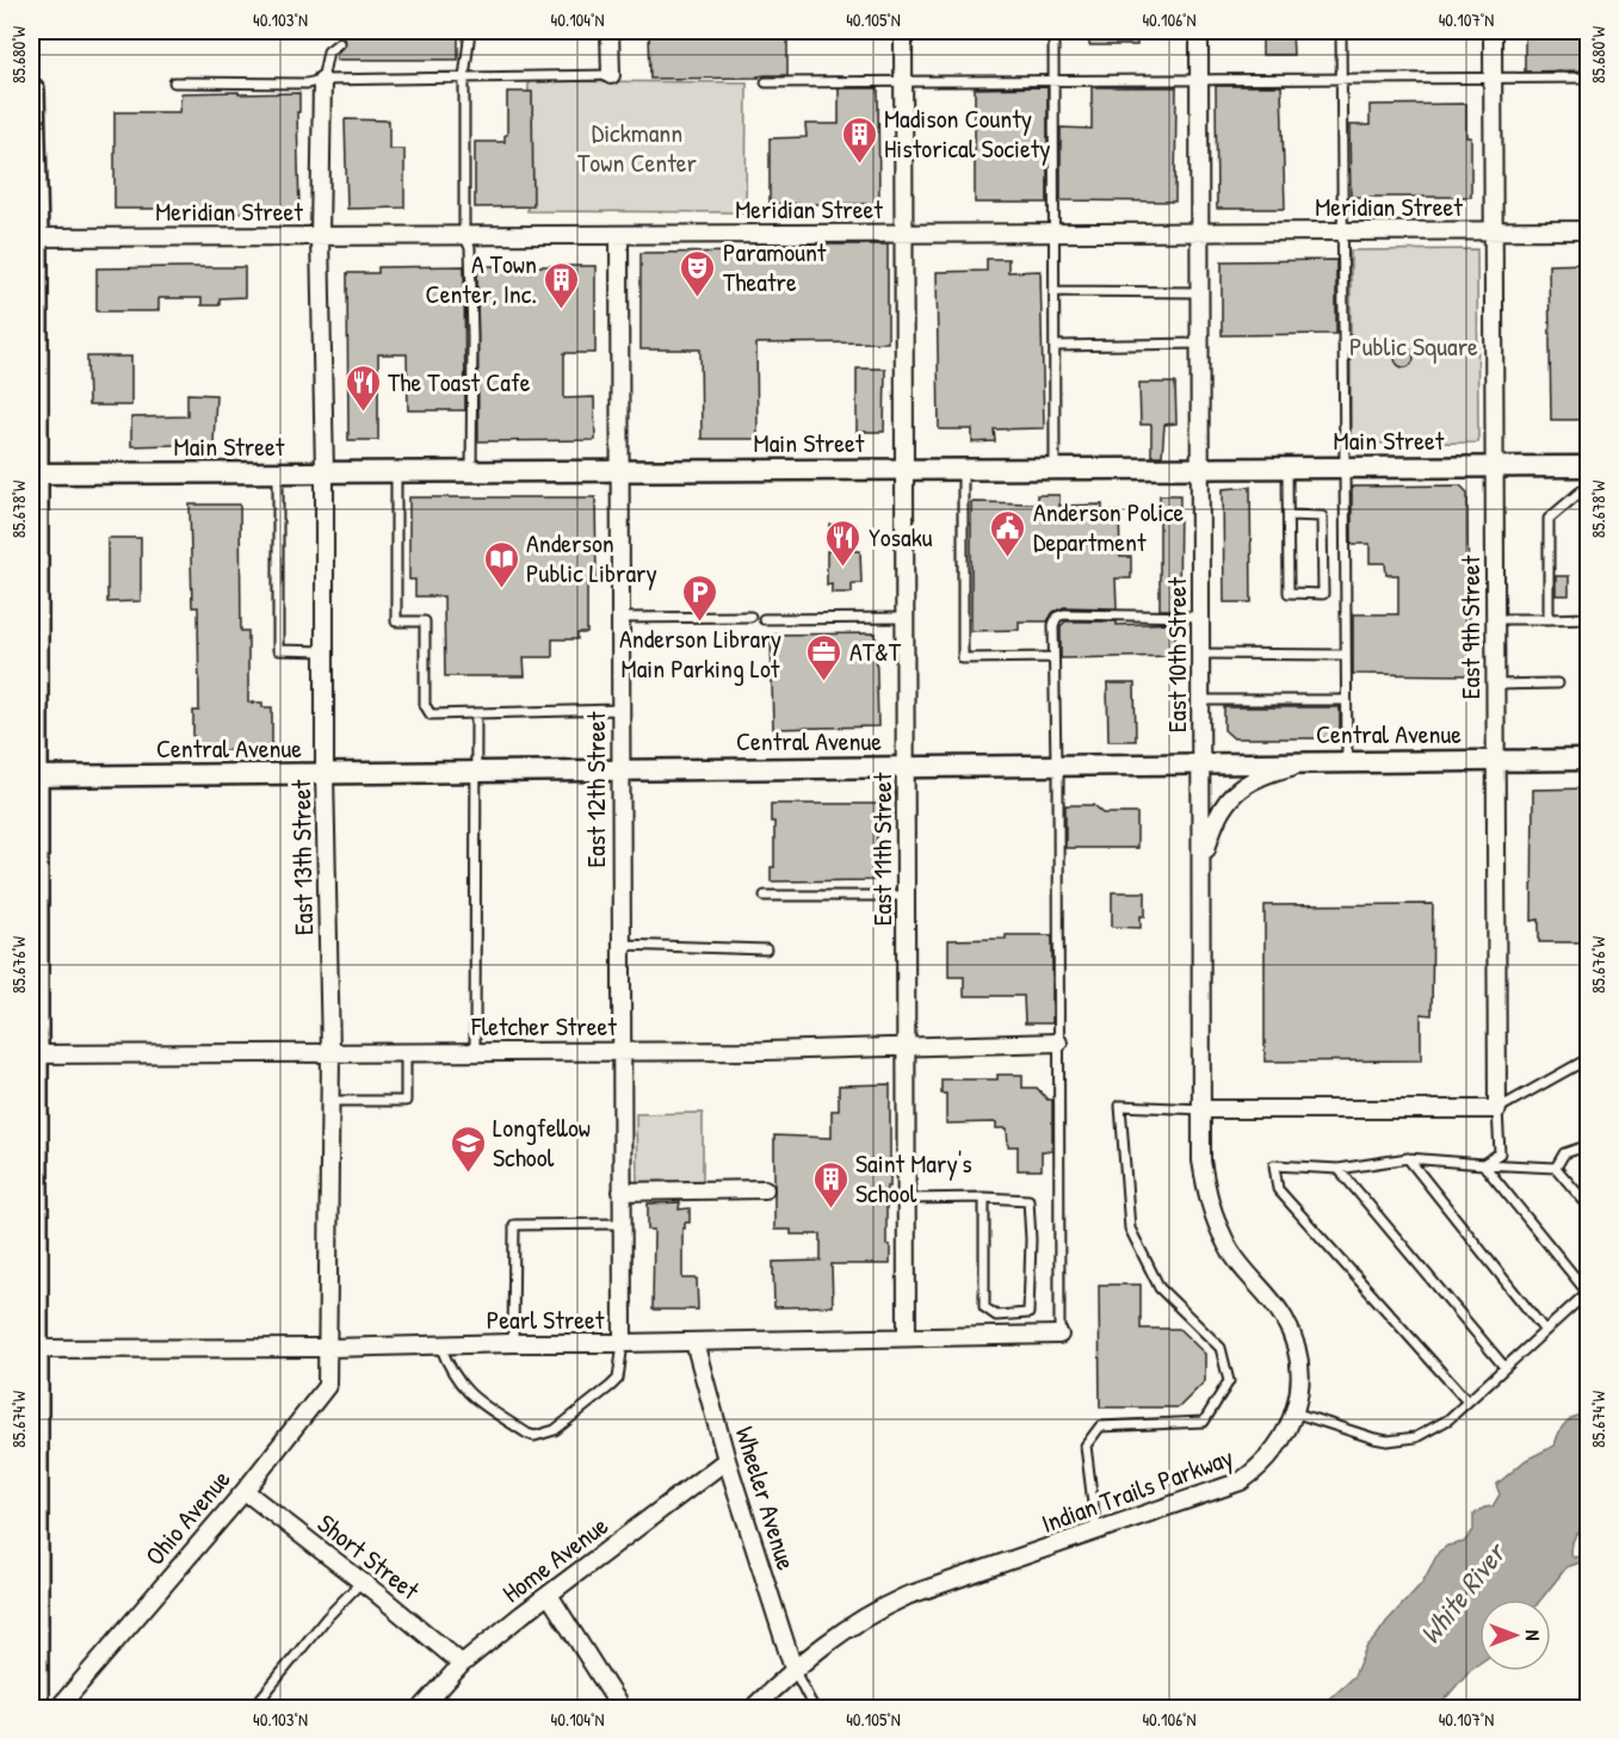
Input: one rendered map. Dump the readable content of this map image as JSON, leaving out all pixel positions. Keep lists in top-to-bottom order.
{
  "streets": {
    "street": [
      "Meridian Street",
      "Main Street",
      "East 9th Street",
      "East 10th Street",
      "Central Avenue",
      "East 12th Street",
      "East 11th Street",
      "East 13th Street",
      "Fletcher Street",
      "Pearl Street",
      "Indian Trails Parkway",
      "Wheeler Avenue",
      "Ohio Avenue",
      "Short Street",
      "Home Avenue"
    ]
  },
  "crossings": [
    ["Meridian Street", "East 9th Street"],
    ["Meridian Street", "East 10th Street"],
    ["Meridian Street", "East 12th Street"],
    ["Meridian Street", "East 11th Street"],
    ["Meridian Street", "East 13th Street"],
    ["Main Street", "East 9th Street"],
    ["Main Street", "East 10th Street"],
    ["Main Street", "East 12th Street"],
    ["Main Street", "East 11th Street"],
    ["Main Street", "East 13th Street"],
    ["East 9th Street", "Central Avenue"],
    ["East 10th Street", "Central Avenue"],
    ["East 10th Street", "Indian Trails Parkway"],
    ["Central Avenue", "East 12th Street"],
    ["Central Avenue", "East 11th Street"],
    ["Central Avenue", "East 13th Street"],
    ["East 12th Street", "Fletcher Street"],
    ["East 12th Street", "Pearl Street"],
    ["East 11th Street", "Fletcher Street"],
    ["East 11th Street", "Pearl Street"],
    ["East 13th Street", "Fletcher Street"],
    ["East 13th Street", "Pearl Street"],
    ["East 13th Street", "Ohio Avenue"],
    ["Pearl Street", "Wheeler Avenue"],
    ["Pearl Street", "Ohio Avenue"],
    ["Indian Trails Parkway", "Wheeler Avenue"],
    ["Wheeler Avenue", "Home Avenue"],
    ["Ohio Avenue", "Short Street"],
    ["Short Street", "Home Avenue"]
  ],
  "water": ["White River"],
  "parks": ["Dickmann Town Center", "Public Square"],
  "places": {
    "building": ["Madison County Historical Society", "A Town Center, Inc.", "Saint Mary's School"],
    "theatre": ["Paramount Theatre"],
    "restaurant": ["The Toast Cafe", "Yosaku"],
    "public building": ["Anderson Police Department"],
    "library": ["Anderson Public Library"],
    "parking": ["Anderson Library Main Parking Lot"],
    "office": ["AT&T"],
    "school or university": ["Longfellow School"]
  },
  "north": "right",
  "coordinates": [
    "40.103°N",
    "40.104°N",
    "40.105°N",
    "40.106°N",
    "40.107°N",
    "85.680°W",
    "85.678°W",
    "85.676°W",
    "85.674°W"
  ]
}
